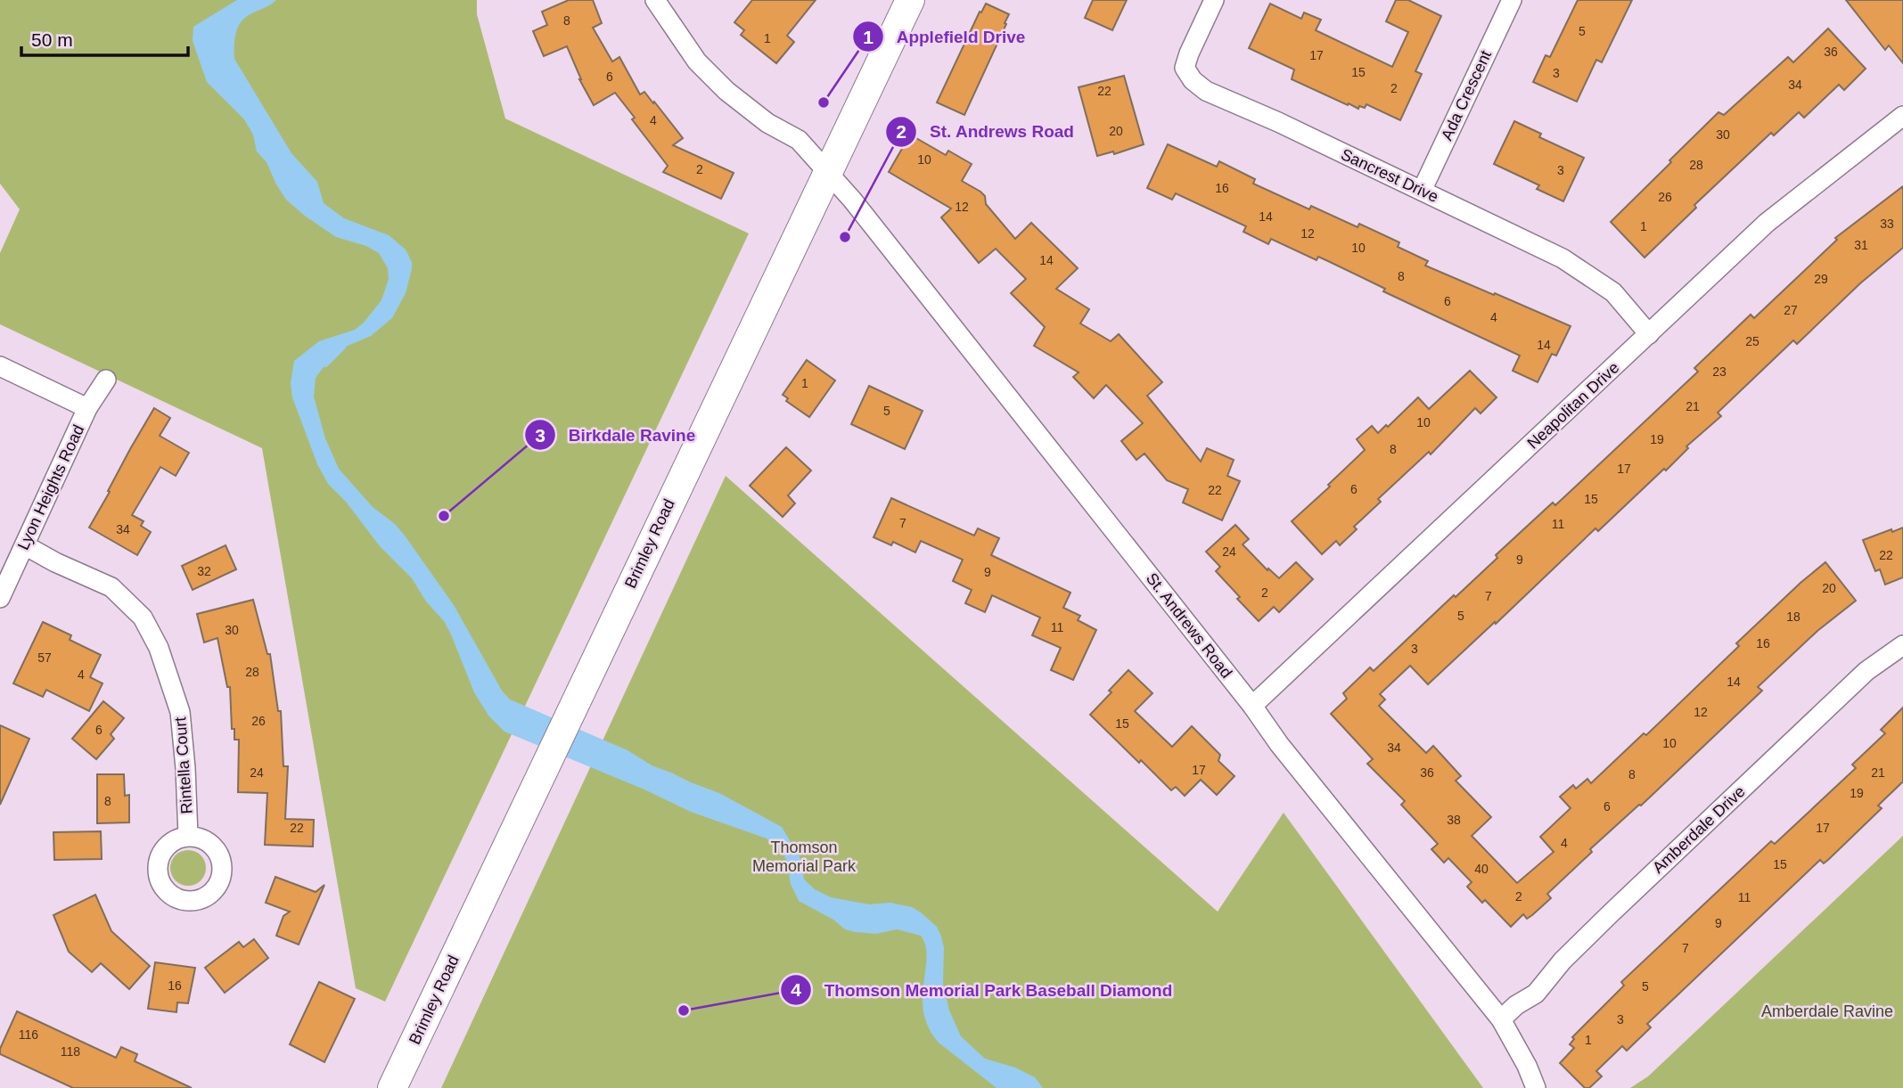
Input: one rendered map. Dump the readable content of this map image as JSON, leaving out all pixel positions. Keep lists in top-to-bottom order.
{
  "streets": {
    "main road": ["Brimley Road"],
    "street": [
      "Ada Crescent",
      "Sancrest Drive",
      "Neapolitan Drive",
      "Lyon Heights Road",
      "St. Andrews Road",
      "Rintella Court",
      "Amberdale Drive"
    ]
  },
  "crossings": [
    ["Ada Crescent", "Sancrest Drive"],
    ["Sancrest Drive", "Neapolitan Drive"],
    ["Neapolitan Drive", "St. Andrews Road"],
    ["Lyon Heights Road", "Rintella Court"],
    ["Brimley Road", "St. Andrews Road"],
    ["St. Andrews Road", "Amberdale Drive"]
  ],
  "parks": ["Thomson Memorial Park", "Amberdale Ravine"],
  "places": [
    "Applefield Drive",
    "St. Andrews Road",
    "Birkdale Ravine",
    "Thomson Memorial Park Baseball Diamond"
  ],
  "house_numbers": [
    "8",
    "5",
    "1",
    "36",
    "17",
    "15",
    "3",
    "6",
    "34",
    "2",
    "22",
    "4",
    "20",
    "30",
    "10",
    "28",
    "2",
    "3",
    "16",
    "26",
    "12",
    "14",
    "33",
    "1",
    "12",
    "31",
    "10",
    "14",
    "8",
    "29",
    "6",
    "27",
    "4",
    "25",
    "14",
    "23",
    "1",
    "21",
    "5",
    "10",
    "19",
    "8",
    "17",
    "6",
    "22",
    "15",
    "7",
    "11",
    "34",
    "24",
    "22",
    "9",
    "32",
    "9",
    "20",
    "2",
    "7",
    "5",
    "18",
    "11",
    "30",
    "16",
    "3",
    "57",
    "28",
    "4",
    "14",
    "12",
    "26",
    "15",
    "6",
    "10",
    "34",
    "17",
    "24",
    "36",
    "21",
    "8",
    "19",
    "8",
    "6",
    "38",
    "22",
    "17",
    "4",
    "15",
    "40",
    "2",
    "11",
    "9",
    "7",
    "16",
    "5",
    "3",
    "116",
    "1",
    "118"
  ],
  "scale_bar": "50 m"
}
